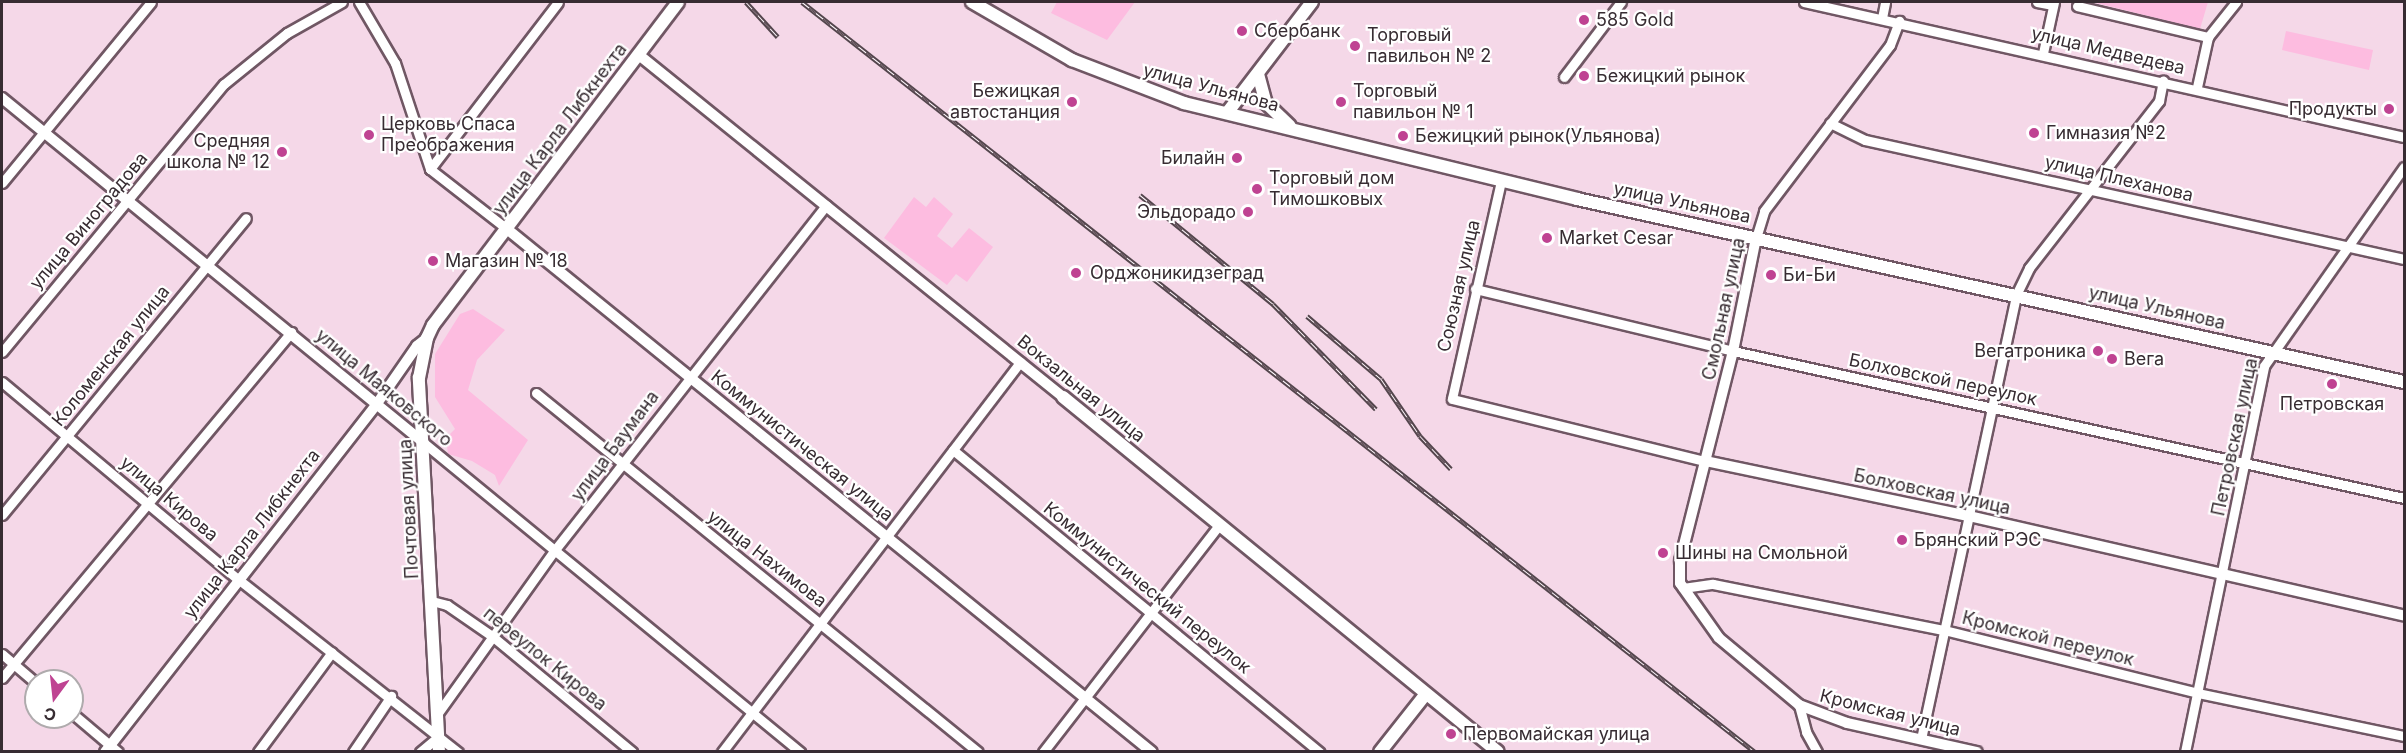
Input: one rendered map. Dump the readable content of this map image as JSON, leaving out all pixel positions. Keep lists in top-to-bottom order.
{
  "streets": {
    "main road": [
      "улица Ульянова",
      "улица Карла Либкнехта",
      "Вокзальная улица",
      "Почтовая улица"
    ],
    "street": [
      "улица Медведева",
      "улица Плеханова",
      "улица Виноградова",
      "Союзная улица",
      "Смольная улица",
      "Коломенская улица",
      "Болховской переулок",
      "улица Маяковского",
      "Петровская улица",
      "улица Баумана",
      "Коммунистическая улица",
      "Болховская улица",
      "улица Кирова",
      "улица Нахимова",
      "Коммунистический переулок",
      "Кромской переулок",
      "переулок Кирова",
      "Кромская улица"
    ]
  },
  "crossings": [
    ["улица Медведева", "Смольная улица"],
    ["улица Ульянова", "Союзная улица"],
    ["улица Ульянова", "Смольная улица"],
    ["улица Ульянова", "Петровская улица"],
    ["улица Карла Либкнехта", "улица Маяковского"],
    ["улица Карла Либкнехта", "Вокзальная улица"],
    ["улица Карла Либкнехта", "Коммунистическая улица"],
    ["улица Карла Либкнехта", "улица Кирова"],
    ["улица Карла Либкнехта", "Почтовая улица"],
    ["улица Плеханова", "Смольная улица"],
    ["улица Плеханова", "Петровская улица"],
    ["улица Виноградова", "улица Маяковского"],
    ["Союзная улица", "Болховской переулок"],
    ["Союзная улица", "Болховская улица"],
    ["Смольная улица", "Болховской переулок"],
    ["Смольная улица", "Болховская улица"],
    ["Смольная улица", "Кромская улица"],
    ["Коломенская улица", "улица Маяковского"],
    ["Коломенская улица", "улица Кирова"],
    ["Болховской переулок", "Петровская улица"],
    ["улица Маяковского", "улица Баумана"],
    ["улица Маяковского", "Почтовая улица"],
    ["Вокзальная улица", "улица Баумана"],
    ["Петровская улица", "Болховская улица"],
    ["Петровская улица", "Кромской переулок"],
    ["улица Баумана", "Коммунистическая улица"],
    ["улица Баумана", "Почтовая улица"],
    ["улица Баумана", "улица Нахимова"],
    ["улица Баумана", "переулок Кирова"],
    ["улица Кирова", "Почтовая улица"],
    ["Почтовая улица", "переулок Кирова"],
    ["Кромской переулок", "Кромская улица"]
  ],
  "places": [
    "585 Gold",
    "Сбербанк",
    "Торговый павильон № 2",
    "Бежицкий рынок",
    "Бежицкая автостанция",
    "Торговый павильон № 1",
    "Продукты",
    "Гимназия №2",
    "Церковь Спаса Преображения",
    "Бежицкий рынок(Ульянова)",
    "Средняя школа № 12",
    "Билайн",
    "Торговый дом Тимошковых",
    "Эльдорадо",
    "Market Cesar",
    "Магазин № 18",
    "Орджоникидзеград",
    "Би-Би",
    "Вегатроника",
    "Вега",
    "Петровская",
    "Брянский РЭС",
    "Шины на Смольной",
    "Первомайская улица"
  ],
  "north": "bottom"
}
